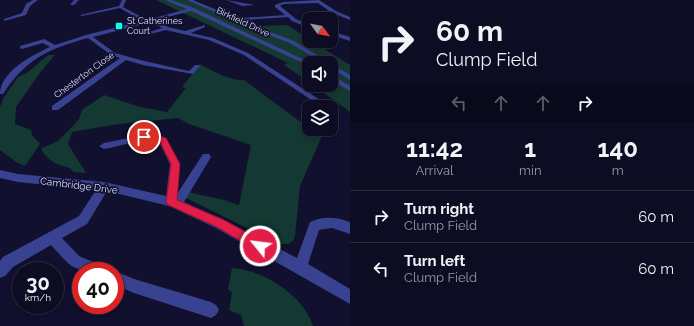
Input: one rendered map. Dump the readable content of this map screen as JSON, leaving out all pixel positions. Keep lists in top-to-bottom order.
{
  "streets": {
    "street": ["Birkfield Drive", "Chesterton Close", "Cambridge Drive"]
  },
  "places": {
    "transit": ["St Catherines Court"]
  },
  "north": "bottom right",
  "page": {
    "turn": ["60 m", "Clump Field"],
    "eta": [
      "11:42",
      "Arrival",
      "1",
      "min",
      "140",
      "m"
    ],
    "list": [
      {
        "name": "Turn right",
        "note": "Clump Field",
        "value": "60 m"
      },
      {
        "name": "Turn left",
        "note": "Clump Field",
        "value": "60 m"
      }
    ],
    "speed": "30 km/h",
    "limit": "40"
  }
}
